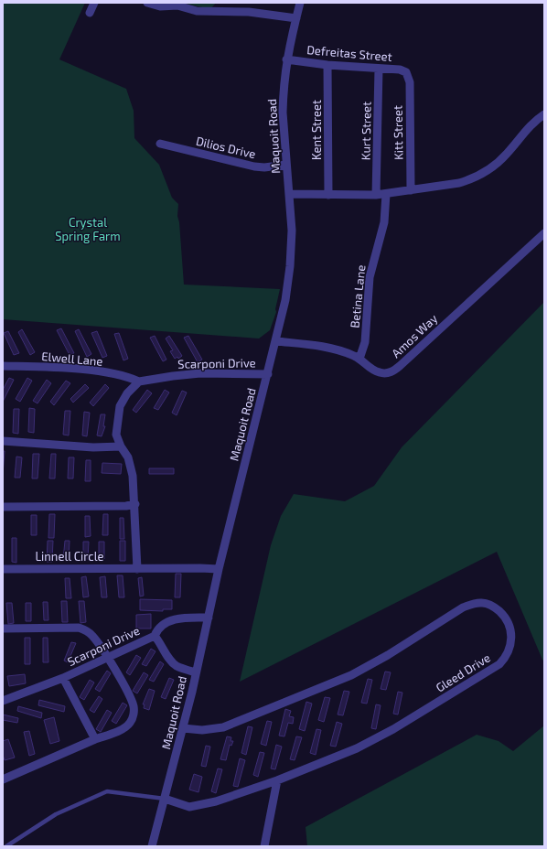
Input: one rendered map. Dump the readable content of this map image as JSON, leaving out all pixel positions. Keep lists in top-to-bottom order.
{
  "streets": {
    "street": [
      "Defreitas Street",
      "Kent Street",
      "Kurt Street",
      "Kitt Street",
      "Maquoit Road",
      "Dilios Drive",
      "Betina Lane",
      "Amos Way",
      "Elwell Lane",
      "Scarponi Drive",
      "Linnell Circle",
      "Gleed Drive"
    ]
  },
  "crossings": [
    ["Defreitas Street", "Kent Street"],
    ["Defreitas Street", "Kurt Street"],
    ["Defreitas Street", "Kitt Street"],
    ["Defreitas Street", "Maquoit Road"],
    ["Maquoit Road", "Dilios Drive"],
    ["Maquoit Road", "Amos Way"],
    ["Maquoit Road", "Scarponi Drive"],
    ["Maquoit Road", "Linnell Circle"],
    ["Maquoit Road", "Gleed Drive"],
    ["Betina Lane", "Amos Way"],
    ["Elwell Lane", "Scarponi Drive"]
  ],
  "parks": ["Crystal Spring Farm"]
}
